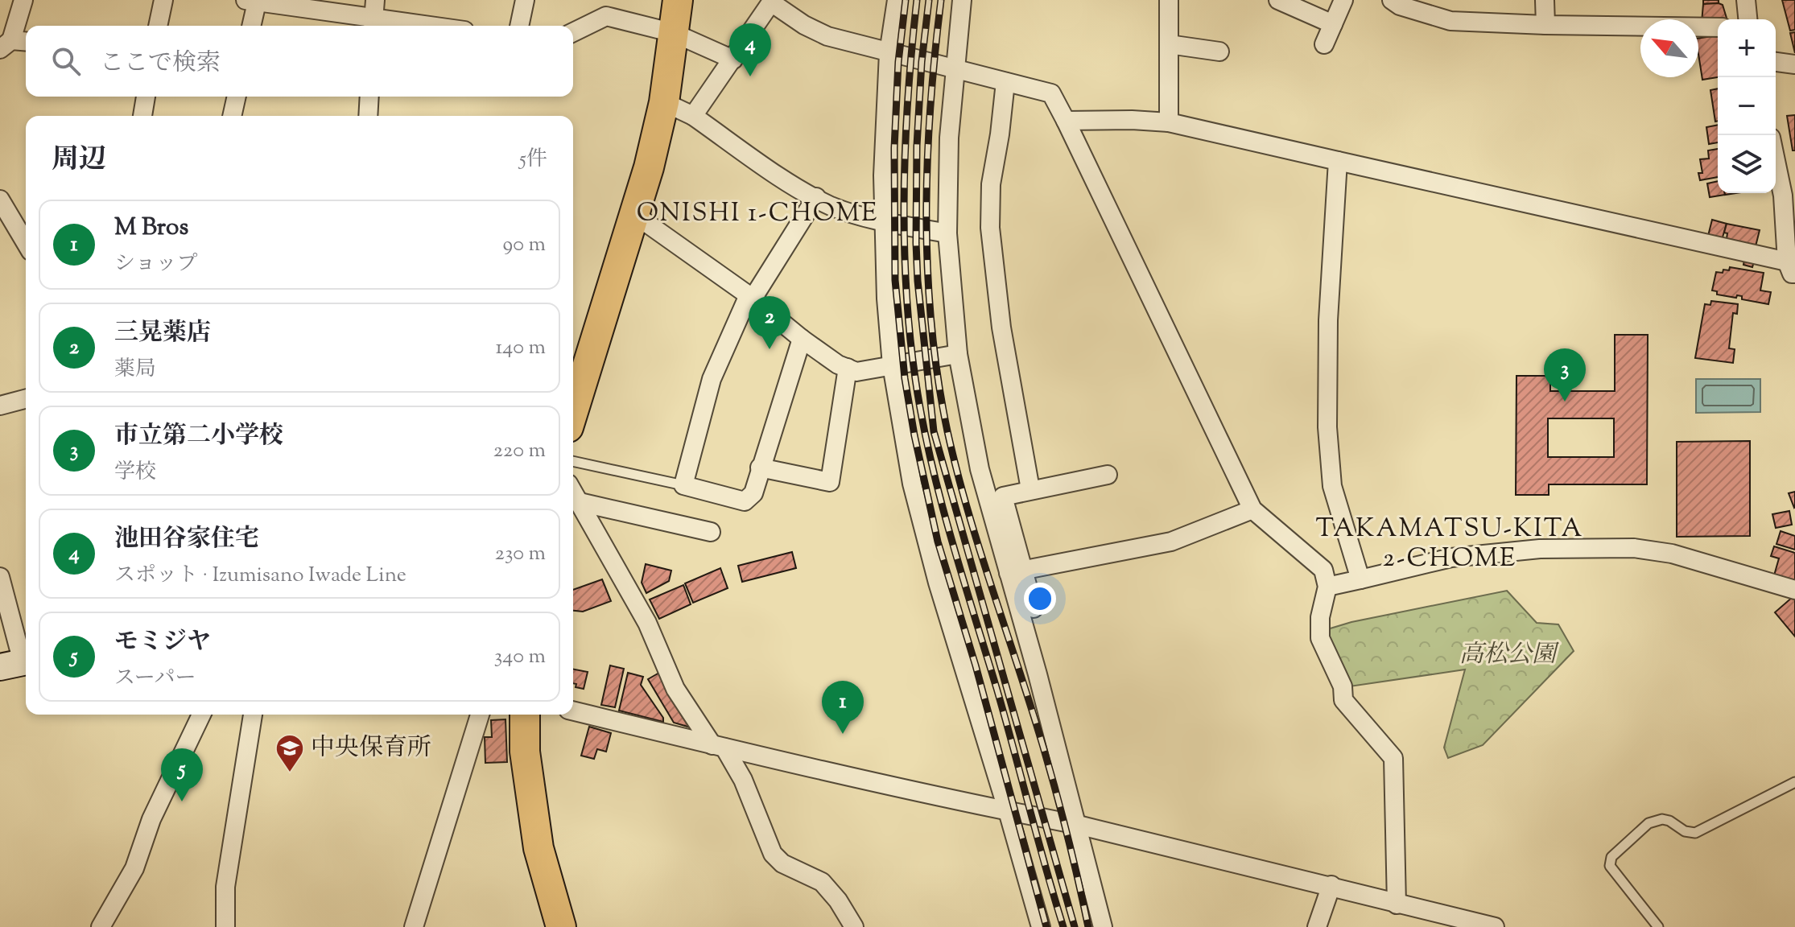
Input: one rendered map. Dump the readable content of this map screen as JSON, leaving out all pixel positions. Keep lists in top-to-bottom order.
{
  "districts": ["ONISHI 1-CHOME", "TAKAMATSU-KITA 2-CHOME"],
  "parks": ["高松公園"],
  "places": {
    "school or university": ["中央保育所"]
  },
  "north": "top left",
  "page": {
    "map_buttons": ["+", "−"],
    "pins": [
      "4",
      "2",
      "3",
      "1",
      "5"
    ],
    "search": "ここで検索",
    "heading": ["周辺", "5件"],
    "list": [
      {
        "mark": "1",
        "name": "M Bros",
        "note": "ショップ",
        "value": "90 m"
      },
      {
        "mark": "2",
        "name": "三晃薬店",
        "note": "薬局",
        "value": "140 m"
      },
      {
        "mark": "3",
        "name": "市立第二小学校",
        "note": "学校",
        "value": "220 m"
      },
      {
        "mark": "4",
        "name": "池田谷家住宅",
        "note": "スポット · Izumisano Iwade Line",
        "value": "230 m"
      },
      {
        "mark": "5",
        "name": "モミジヤ",
        "note": "スーパー",
        "value": "340 m"
      }
    ]
  }
}
